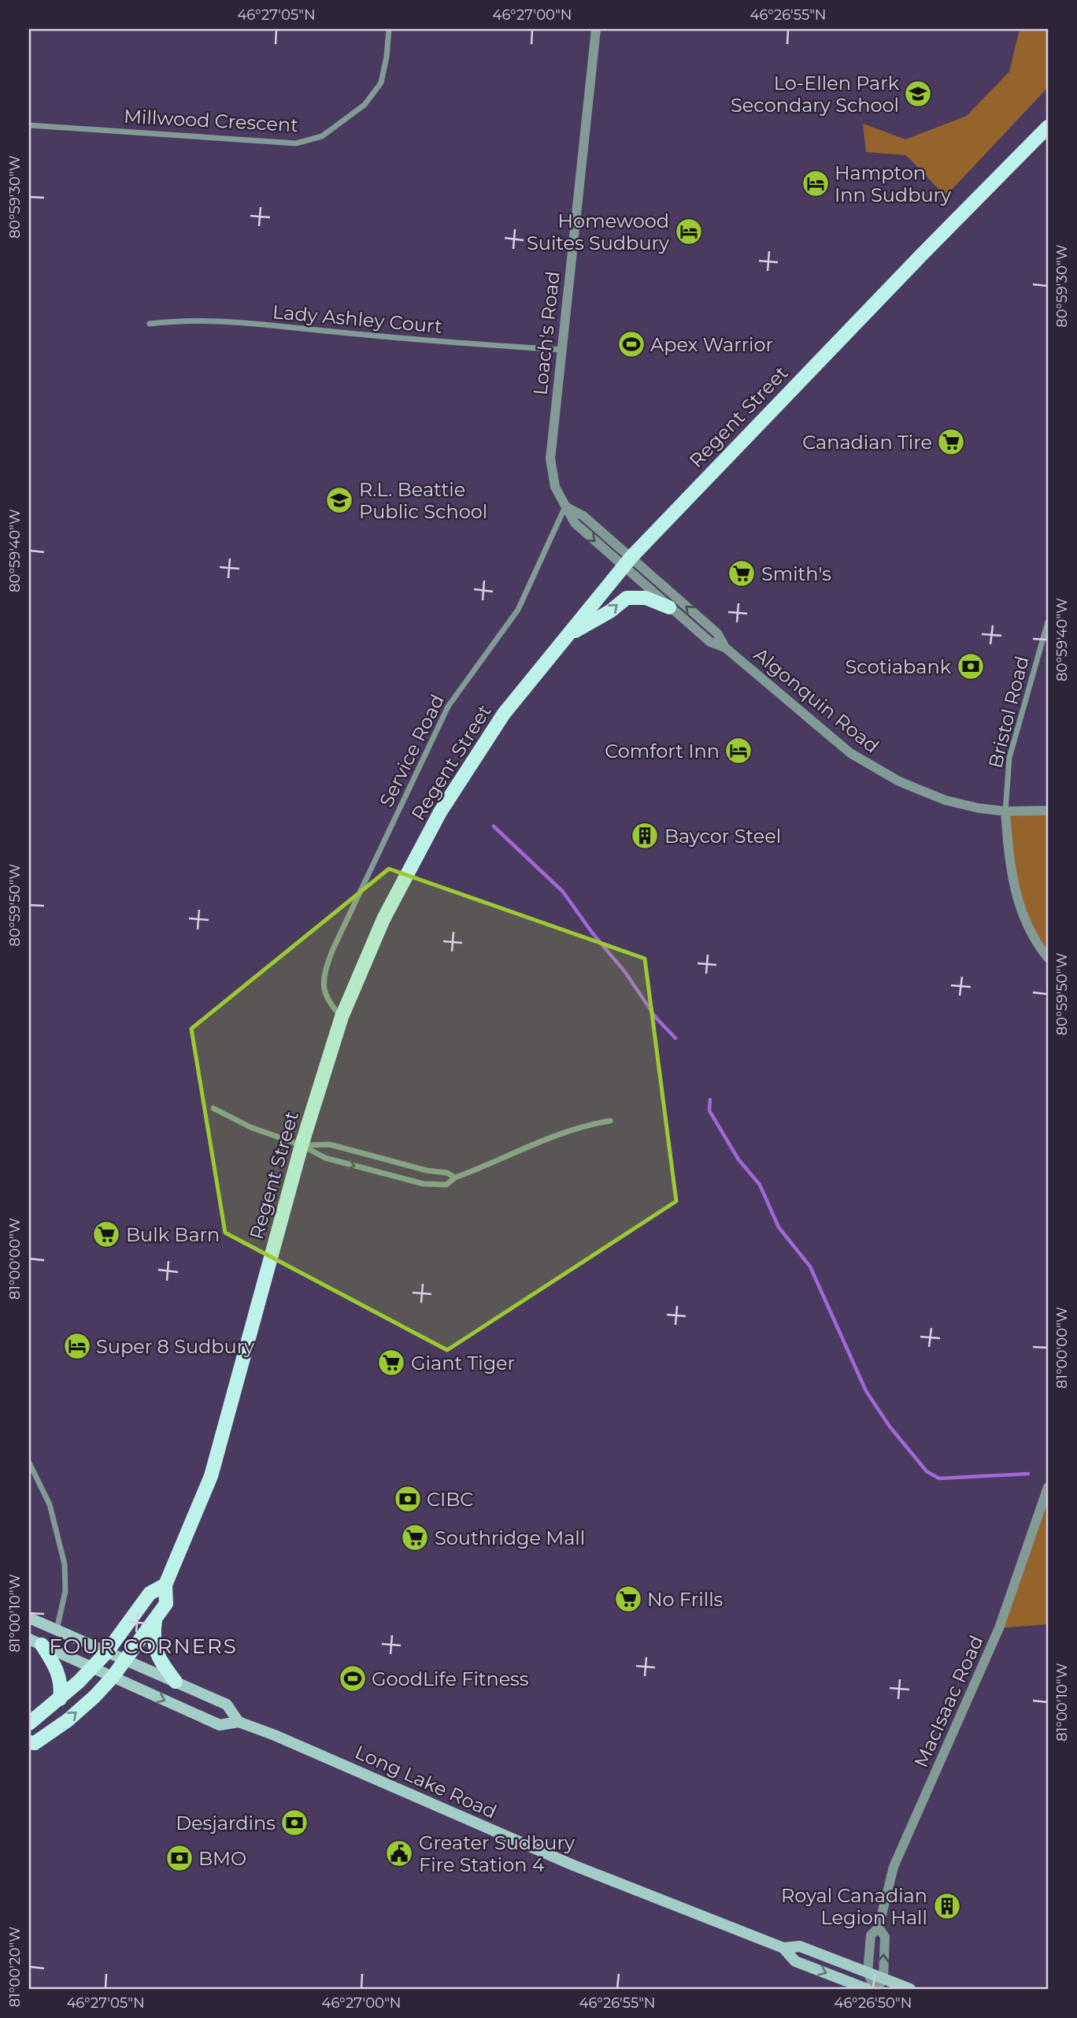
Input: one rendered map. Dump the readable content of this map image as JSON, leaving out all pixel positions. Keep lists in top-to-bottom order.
{
  "streets": {
    "main road": ["Regent Street", "Long Lake Road"],
    "street": [
      "Millwood Crescent",
      "Lady Ashley Court",
      "Loach's Road",
      "Algonquin Road",
      "Bristol Road",
      "Service Road",
      "MacIsaac Road"
    ]
  },
  "crossings": [
    ["Lady Ashley Court", "Loach's Road"],
    ["Loach's Road", "Service Road"],
    ["Regent Street", "Algonquin Road"],
    ["Regent Street", "Service Road"],
    ["Regent Street", "Long Lake Road"],
    ["Algonquin Road", "Bristol Road"],
    ["MacIsaac Road", "Long Lake Road"]
  ],
  "districts": ["FOUR CORNERS"],
  "places": {
    "school or university": ["Lo-Ellen Park Secondary School", "R.L. Beattie Public School"],
    "hotel": [
      "Hampton Inn Sudbury",
      "Homewood Suites Sudbury",
      "Comfort Inn",
      "Super 8 Sudbury"
    ],
    "sports": ["Apex Warrior", "GoodLife Fitness"],
    "supermarket": [
      "Canadian Tire",
      "Smith's",
      "Bulk Barn",
      "Giant Tiger",
      "Southridge Mall",
      "No Frills"
    ],
    "bank": [
      "Scotiabank",
      "CIBC",
      "Desjardins",
      "BMO"
    ],
    "building": ["Baycor Steel", "Royal Canadian Legion Hall"],
    "public building": ["Greater Sudbury Fire Station 4"]
  },
  "coordinates": [
    "46°27'05\"N",
    "46°27'00\"N",
    "46°26'55\"N",
    "80°59'30\"W",
    "80°59'40\"W",
    "80°59'50\"W",
    "81°00'00\"W",
    "81°00'10\"W",
    "81°00'20\"W",
    "46°26'50\"N"
  ]
}
